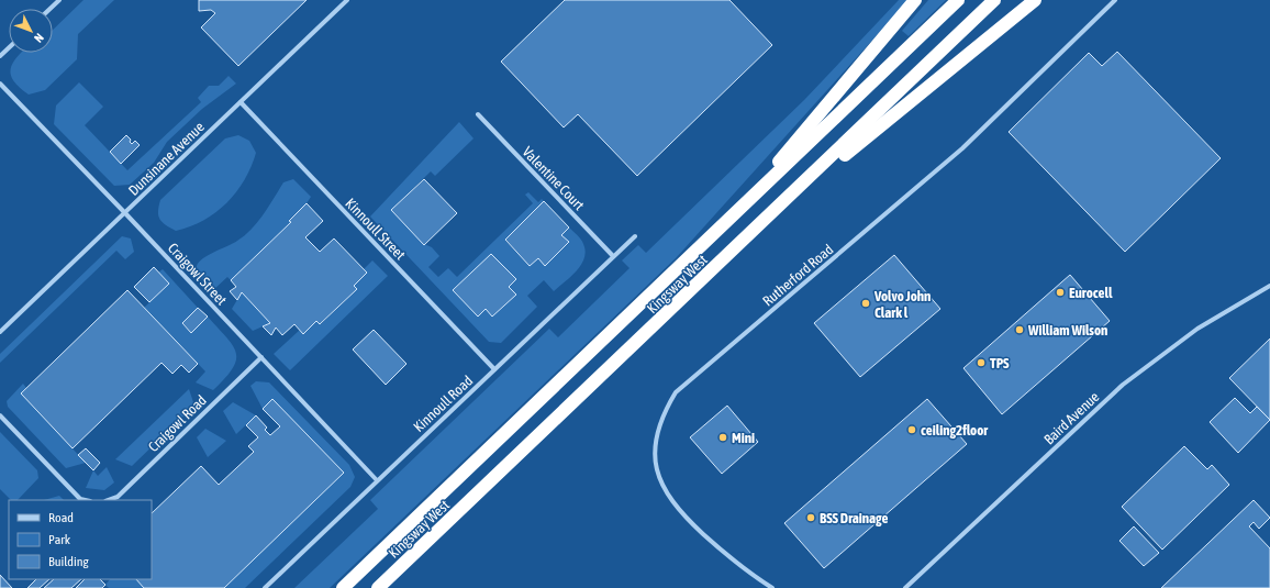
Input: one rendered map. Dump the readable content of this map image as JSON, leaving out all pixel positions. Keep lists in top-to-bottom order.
{
  "streets": {
    "highway": ["Kingsway West"],
    "street": [
      "Dunsinane Avenue",
      "Valentine Court",
      "Kinnoull Street",
      "Craigowl Street",
      "Rutherford Road",
      "Kinnoull Road",
      "Baird Avenue",
      "Craigowl Road"
    ]
  },
  "crossings": [
    ["Dunsinane Avenue", "Kinnoull Street"],
    ["Dunsinane Avenue", "Craigowl Street"],
    ["Valentine Court", "Kinnoull Road"],
    ["Kinnoull Street", "Kinnoull Road"],
    ["Craigowl Street", "Kinnoull Road"],
    ["Craigowl Street", "Craigowl Road"]
  ],
  "places": [
    "Eurocell",
    "Volvo John Clark l",
    "William Wilson",
    "TPS",
    "ceiling2floor",
    "Mini",
    "BSS Drainage"
  ],
  "legend": ["Road", "Park", "Building"],
  "north": "bottom right"
}
